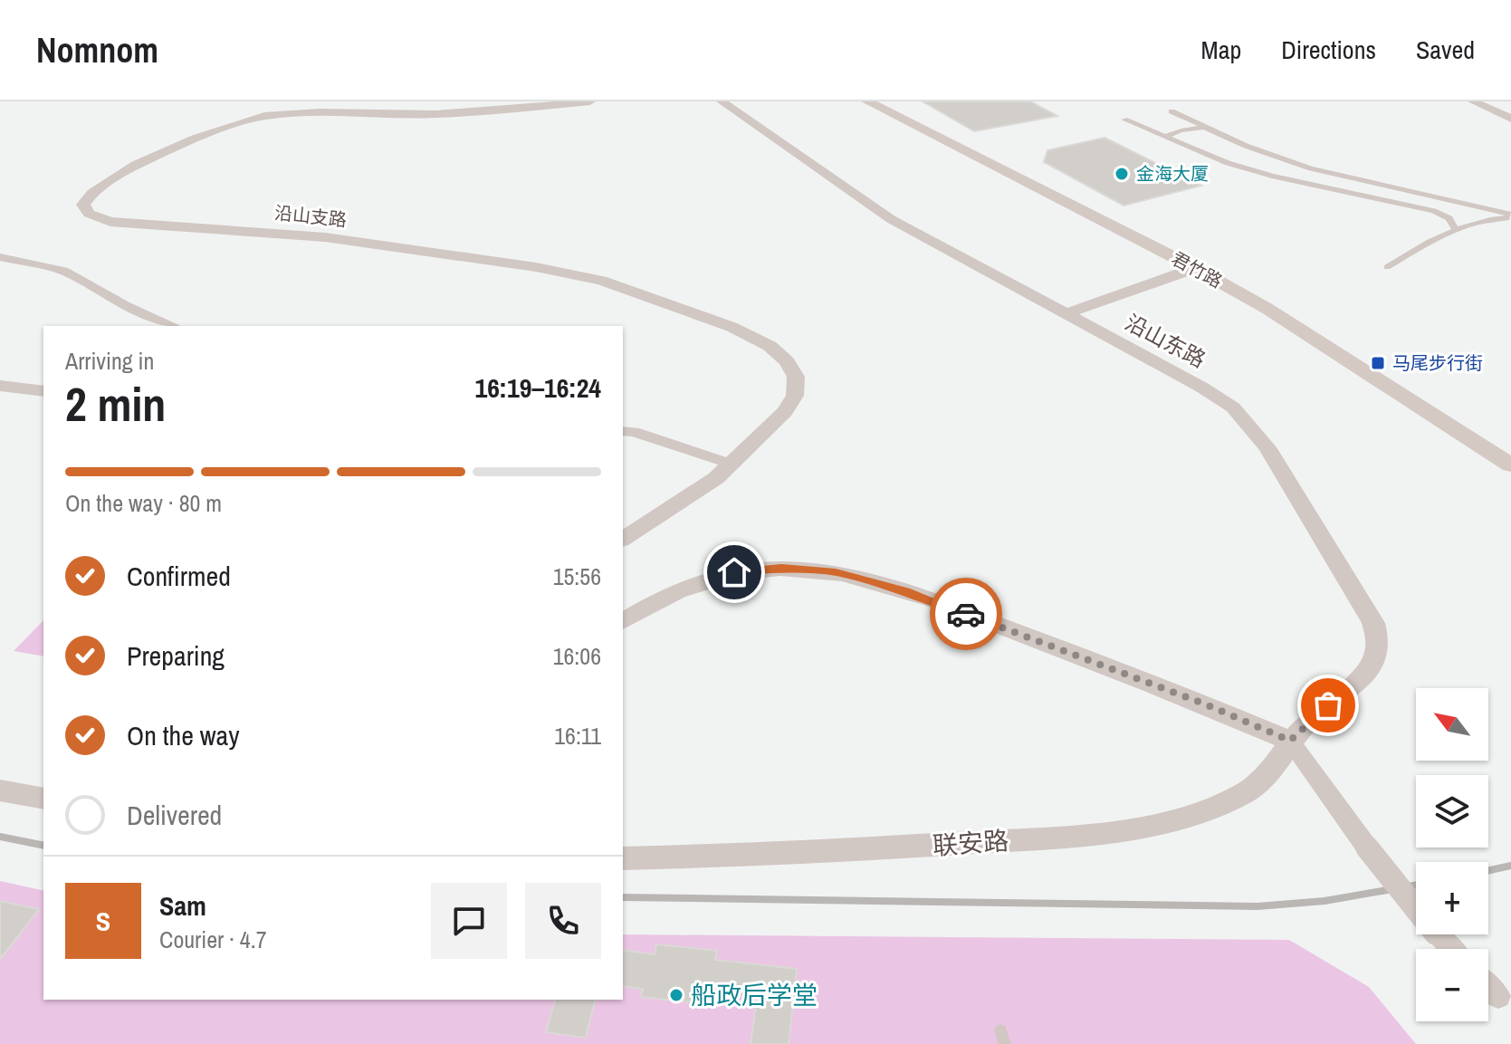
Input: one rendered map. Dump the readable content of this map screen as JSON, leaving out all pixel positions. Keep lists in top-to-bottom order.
{
  "streets": {
    "main road": ["君竹路"],
    "street": ["沿山支路", "沿山东路", "联安路"]
  },
  "crossings": [
    ["沿山东路", "联安路"]
  ],
  "places": {
    "other": ["金海大厦", "船政后学堂"],
    "transit": ["马尾步行街"]
  },
  "north": "top left",
  "page": {
    "header": "Nomnom",
    "nav": ["Map", "Directions", "Saved"],
    "heading": ["2 min", "Arriving in", "16:19–16:24"],
    "panel": ["Sam", "Courier · 4.7"],
    "bar": "On the way · 80 m",
    "list": [
      ["Confirmed", "15:56"],
      ["Preparing", "16:06"],
      ["On the way", "16:11"],
      "Delivered"
    ],
    "map_buttons": ["+", "−"],
    "round": "S"
  }
}
